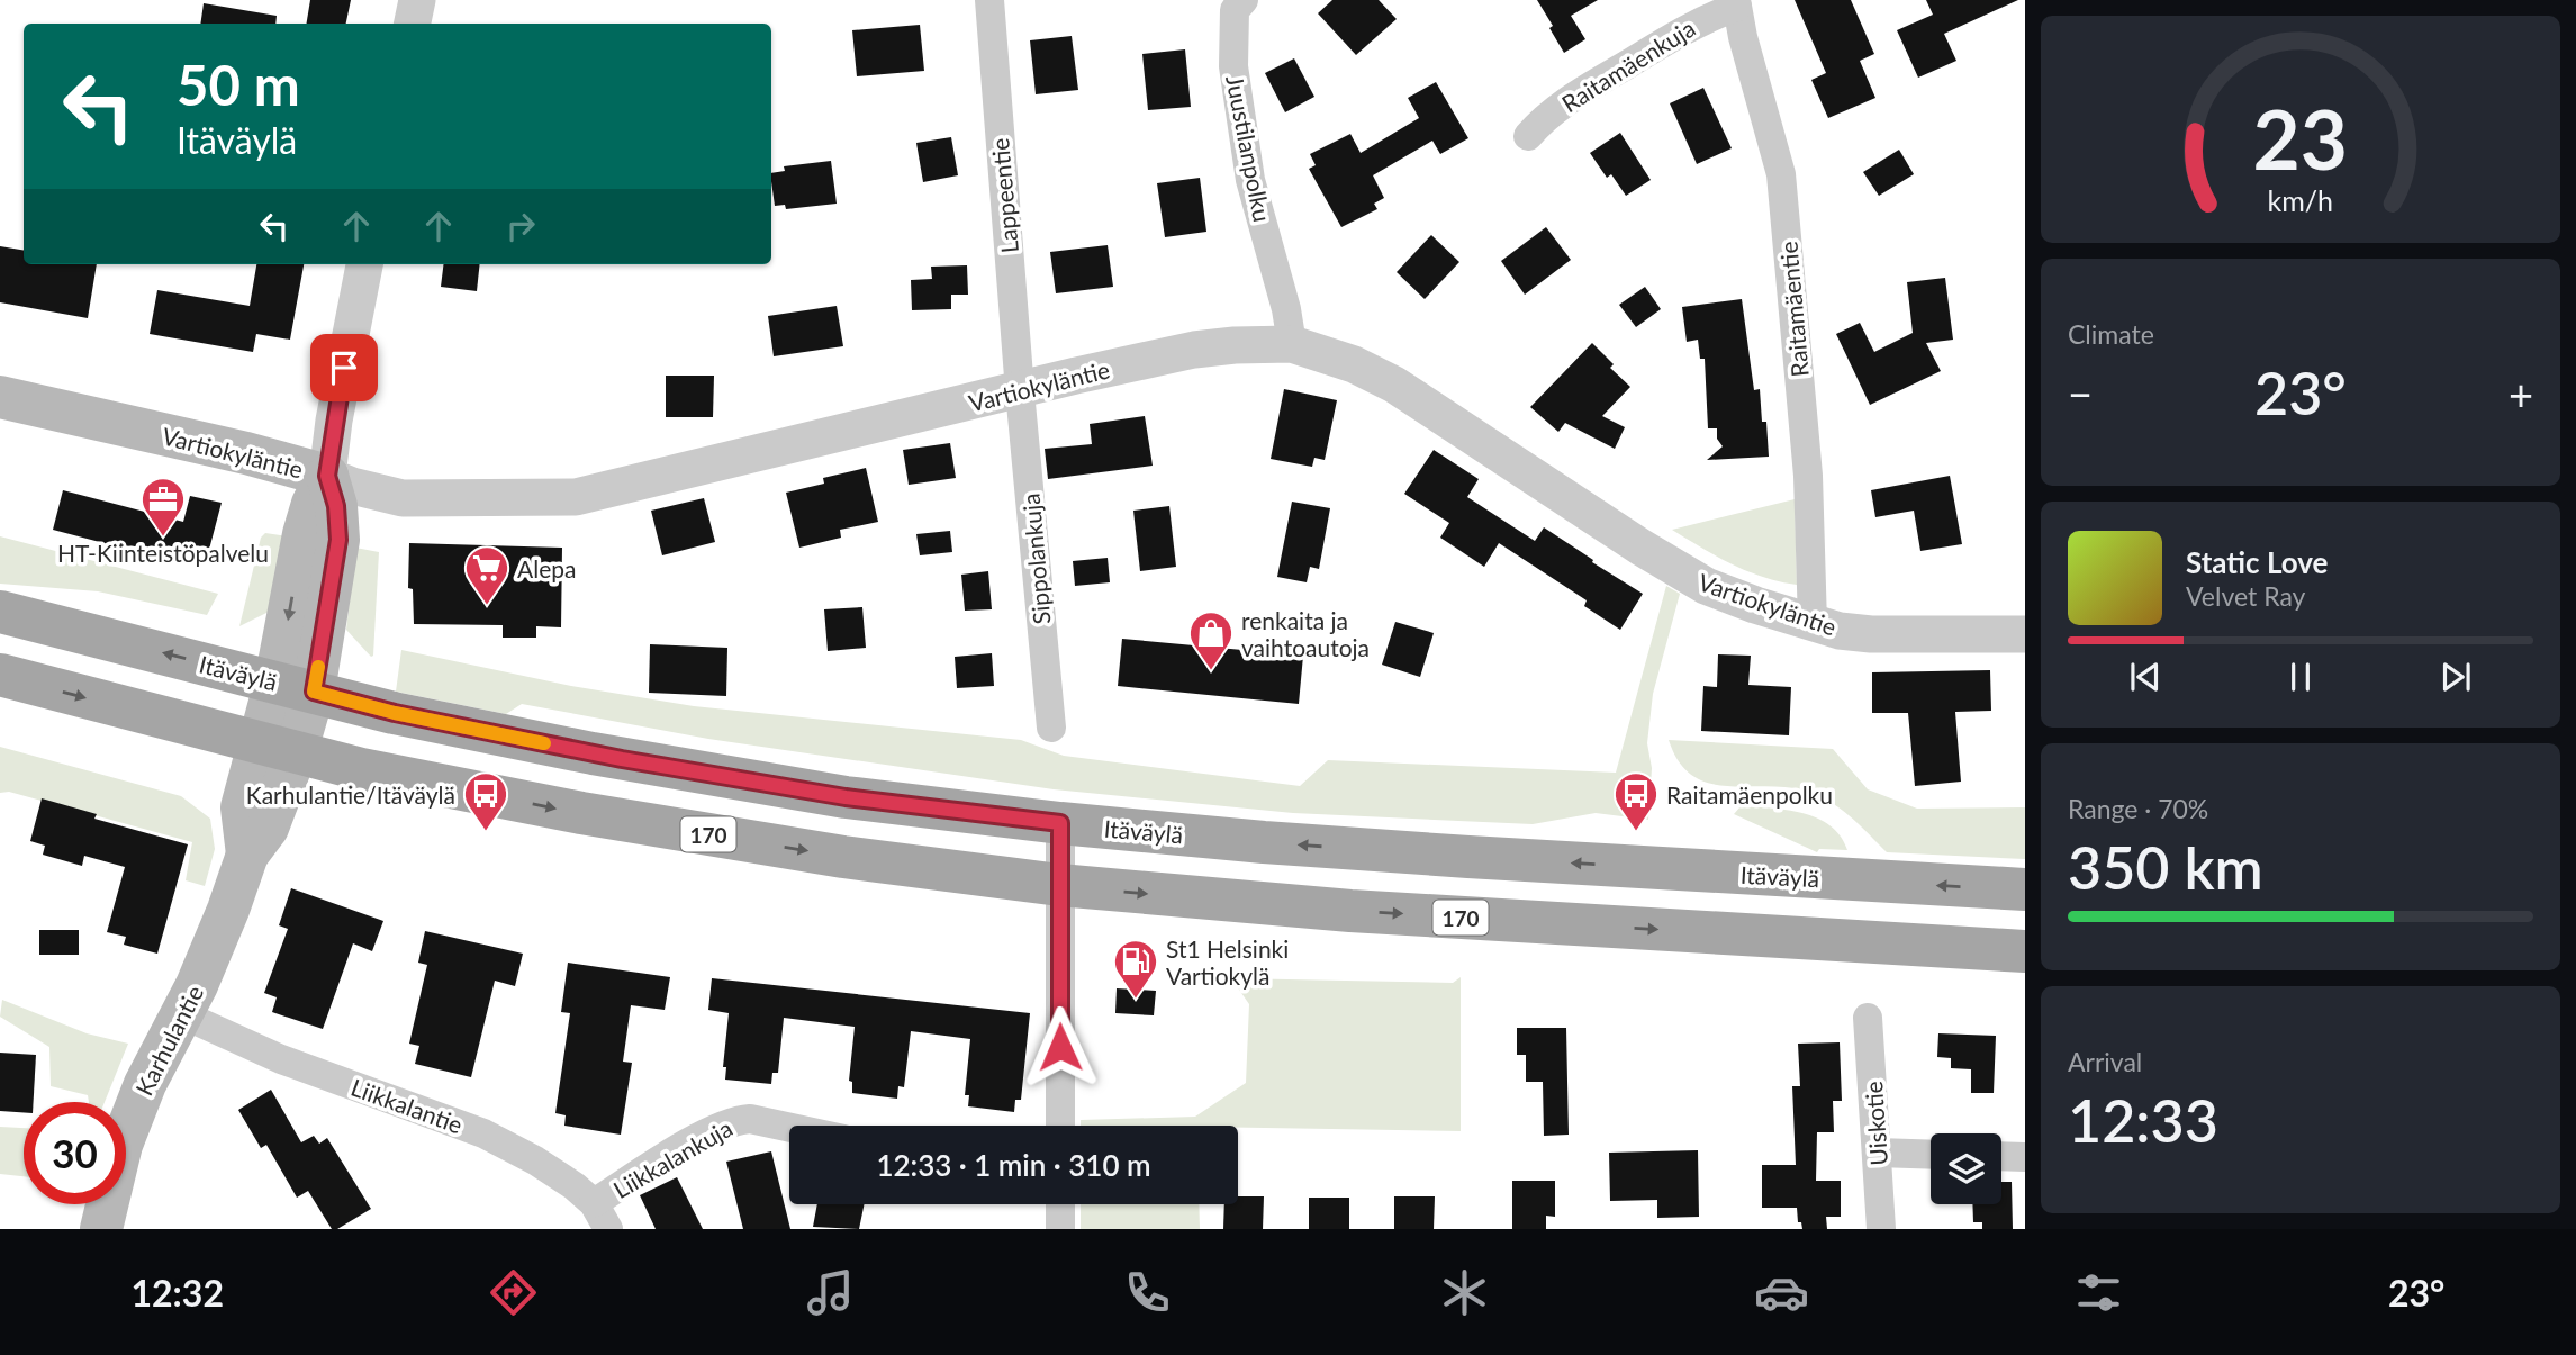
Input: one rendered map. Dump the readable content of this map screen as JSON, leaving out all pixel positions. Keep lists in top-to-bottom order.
{
  "streets": {
    "main road": [
      "Vartiokyläntie",
      "Itäväylä",
      "170",
      "Karhulantie"
    ],
    "street": [
      "Raitamäenkuja",
      "Juustilanpolku",
      "Lappeentie",
      "Raitamäentie",
      "Sippolankuja",
      "Liikkalantie",
      "Uiskotie",
      "Liikkalankuja"
    ]
  },
  "crossings": [
    ["Raitamäenkuja", "Raitamäentie"],
    ["Juustilanpolku", "Vartiokyläntie"],
    ["Lappeentie", "Vartiokyläntie"],
    ["Lappeentie", "Sippolankuja"],
    ["Raitamäentie", "Vartiokyläntie"],
    ["Vartiokyläntie", "Sippolankuja"],
    ["Vartiokyläntie", "Karhulantie"],
    ["Itäväylä", "Karhulantie"],
    ["170", "Karhulantie"],
    ["Karhulantie", "Liikkalantie"],
    ["Liikkalantie", "Liikkalankuja"]
  ],
  "places": {
    "office": ["HT-Kiinteistöpalvelu"],
    "supermarket": ["Alepa"],
    "shop": ["renkaita ja vaihtoautoja"],
    "bus stop": ["Karhulantie/Itäväylä", "Raitamäenpolku"],
    "fuel station": ["St1 Helsinki Vartiokylä"]
  },
  "page": {
    "turn": ["50 m", "Itäväylä"],
    "tile": [
      "Climate",
      ["Range · 70%", "350 km"],
      ["Arrival", "12:33"]
    ],
    "heat": ["−", "23°", "+"],
    "song": ["Static Love", "Velvet Ray"],
    "limit": "30",
    "trip": "12:33 · 1 min · 310 m",
    "tabs": ["12:32", "23°"],
    "gauge": ["23", "km/h"]
  }
}
